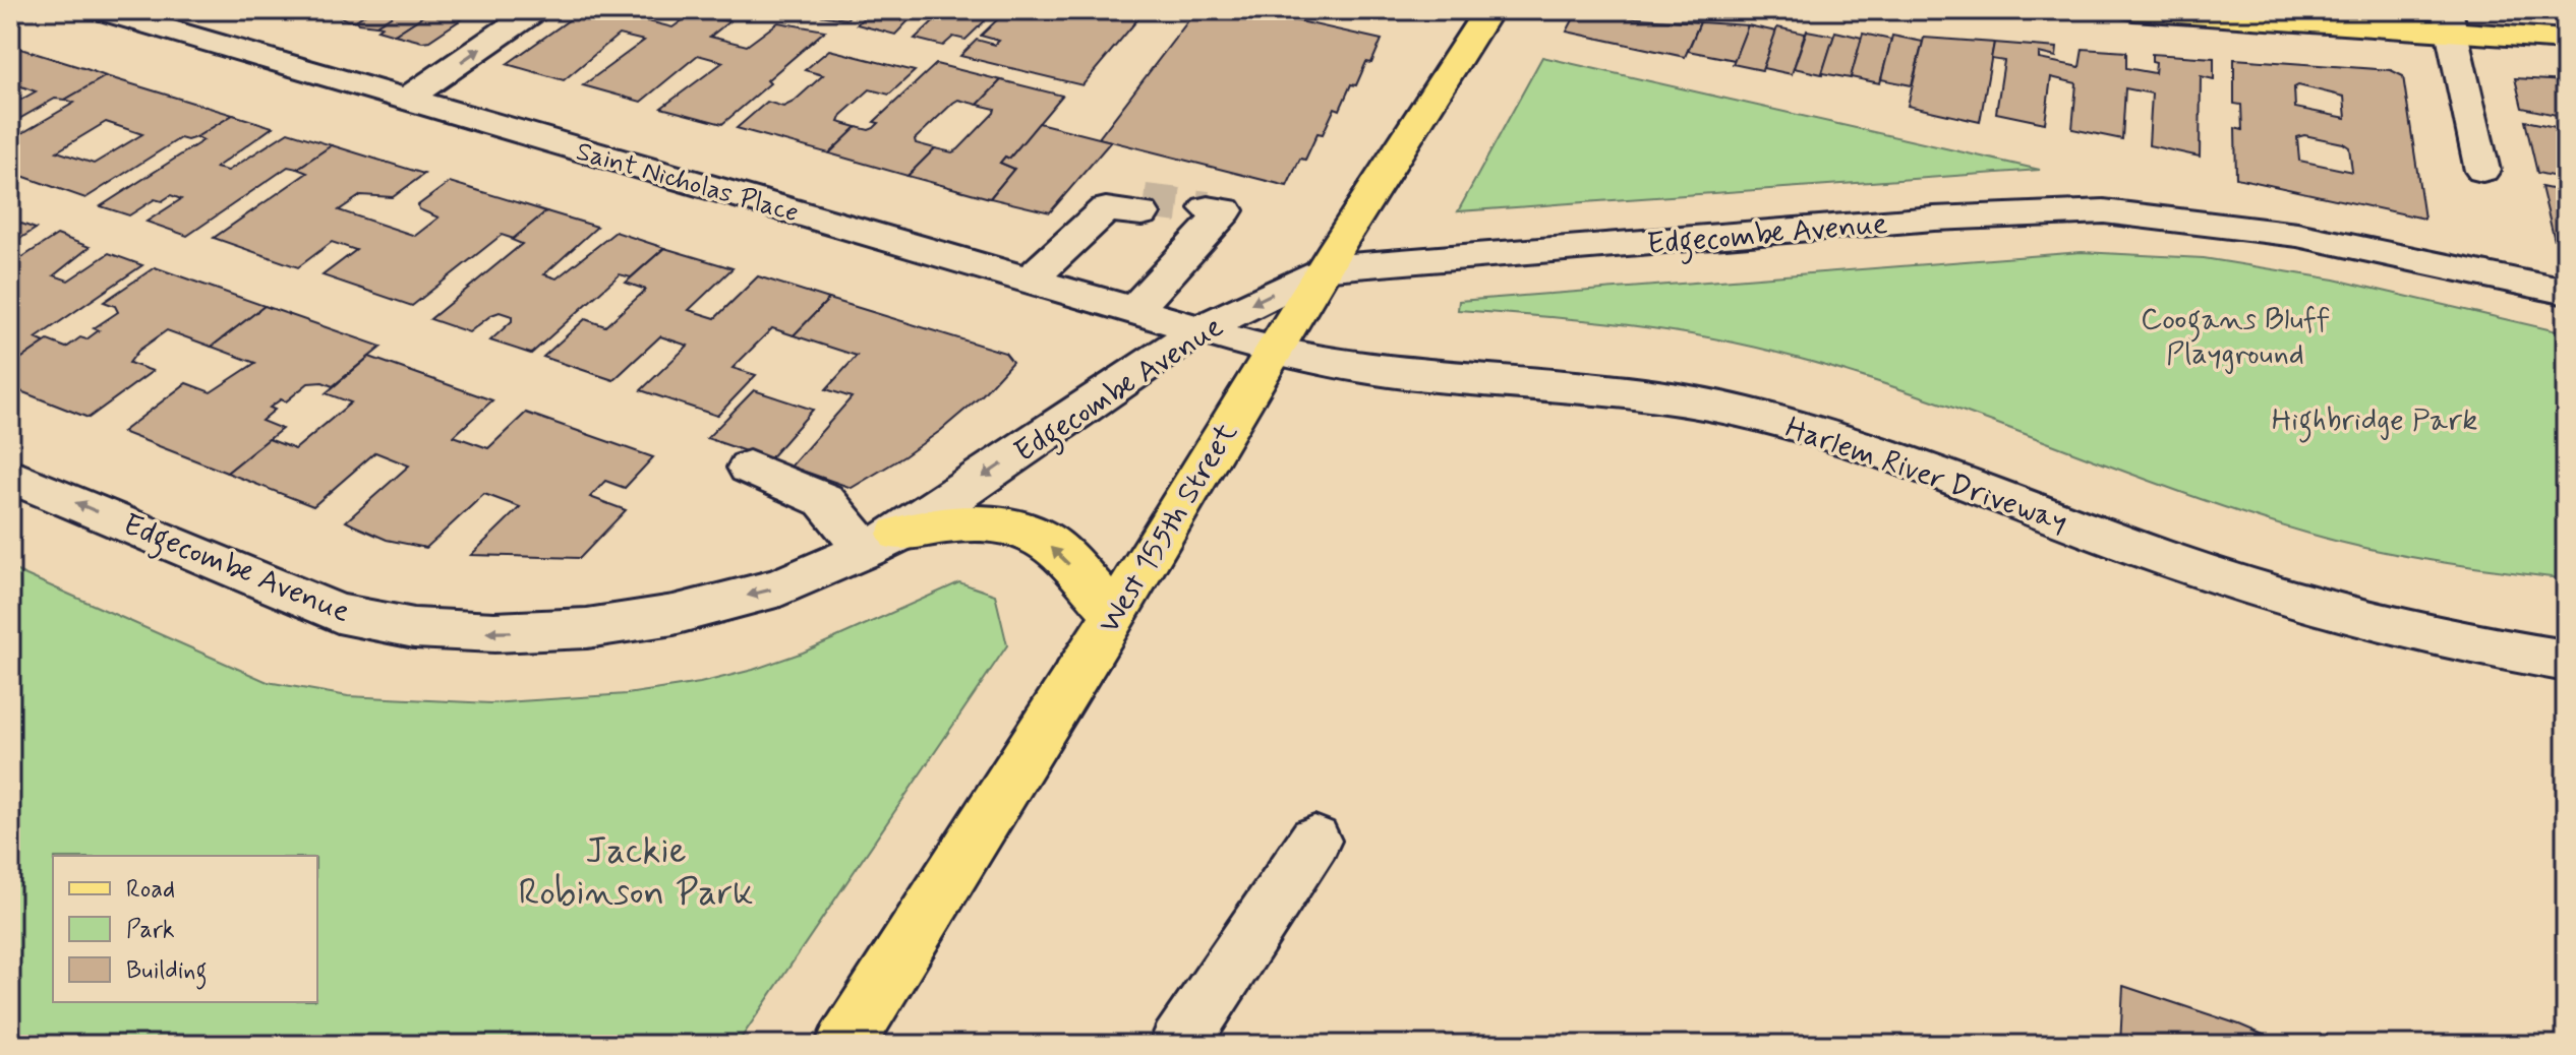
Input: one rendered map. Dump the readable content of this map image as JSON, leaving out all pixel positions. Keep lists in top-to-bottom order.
{
  "streets": {
    "main road": ["West 155th Street"],
    "street": ["Saint Nicholas Place", "Edgecombe Avenue", "Harlem River Driveway"]
  },
  "crossings": [
    ["Saint Nicholas Place", "Edgecombe Avenue"],
    ["Saint Nicholas Place", "Harlem River Driveway"],
    ["Saint Nicholas Place", "West 155th Street"],
    ["Edgecombe Avenue", "West 155th Street"],
    ["Harlem River Driveway", "West 155th Street"]
  ],
  "one_way": ["Edgecombe Avenue"],
  "parks": ["Coogans Bluff Playground", "Highbridge Park", "Jackie Robinson Park"],
  "legend": ["Road", "Park", "Building"]
}
